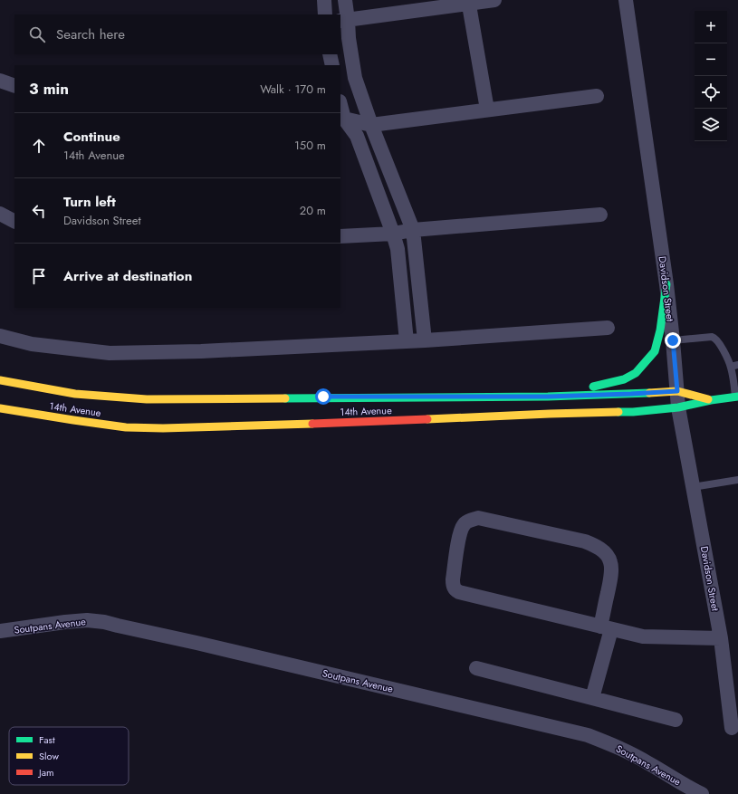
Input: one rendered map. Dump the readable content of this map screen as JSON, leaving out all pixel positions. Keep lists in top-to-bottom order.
{
  "streets": {
    "main road": ["14th Avenue"],
    "street": ["Davidson Street", "Soutpans Avenue"]
  },
  "crossings": [
    ["Davidson Street", "14th Avenue"]
  ],
  "legend": ["Fast", "Slow", "Jam"],
  "page": {
    "map_buttons": ["+", "−"],
    "search": "Search here",
    "heading": ["3 min", "Walk · 170 m"],
    "list": [
      ["Continue", "14th Avenue", "150 m"],
      ["Turn left", "Davidson Street", "20 m"],
      "Arrive at destination"
    ]
  }
}
